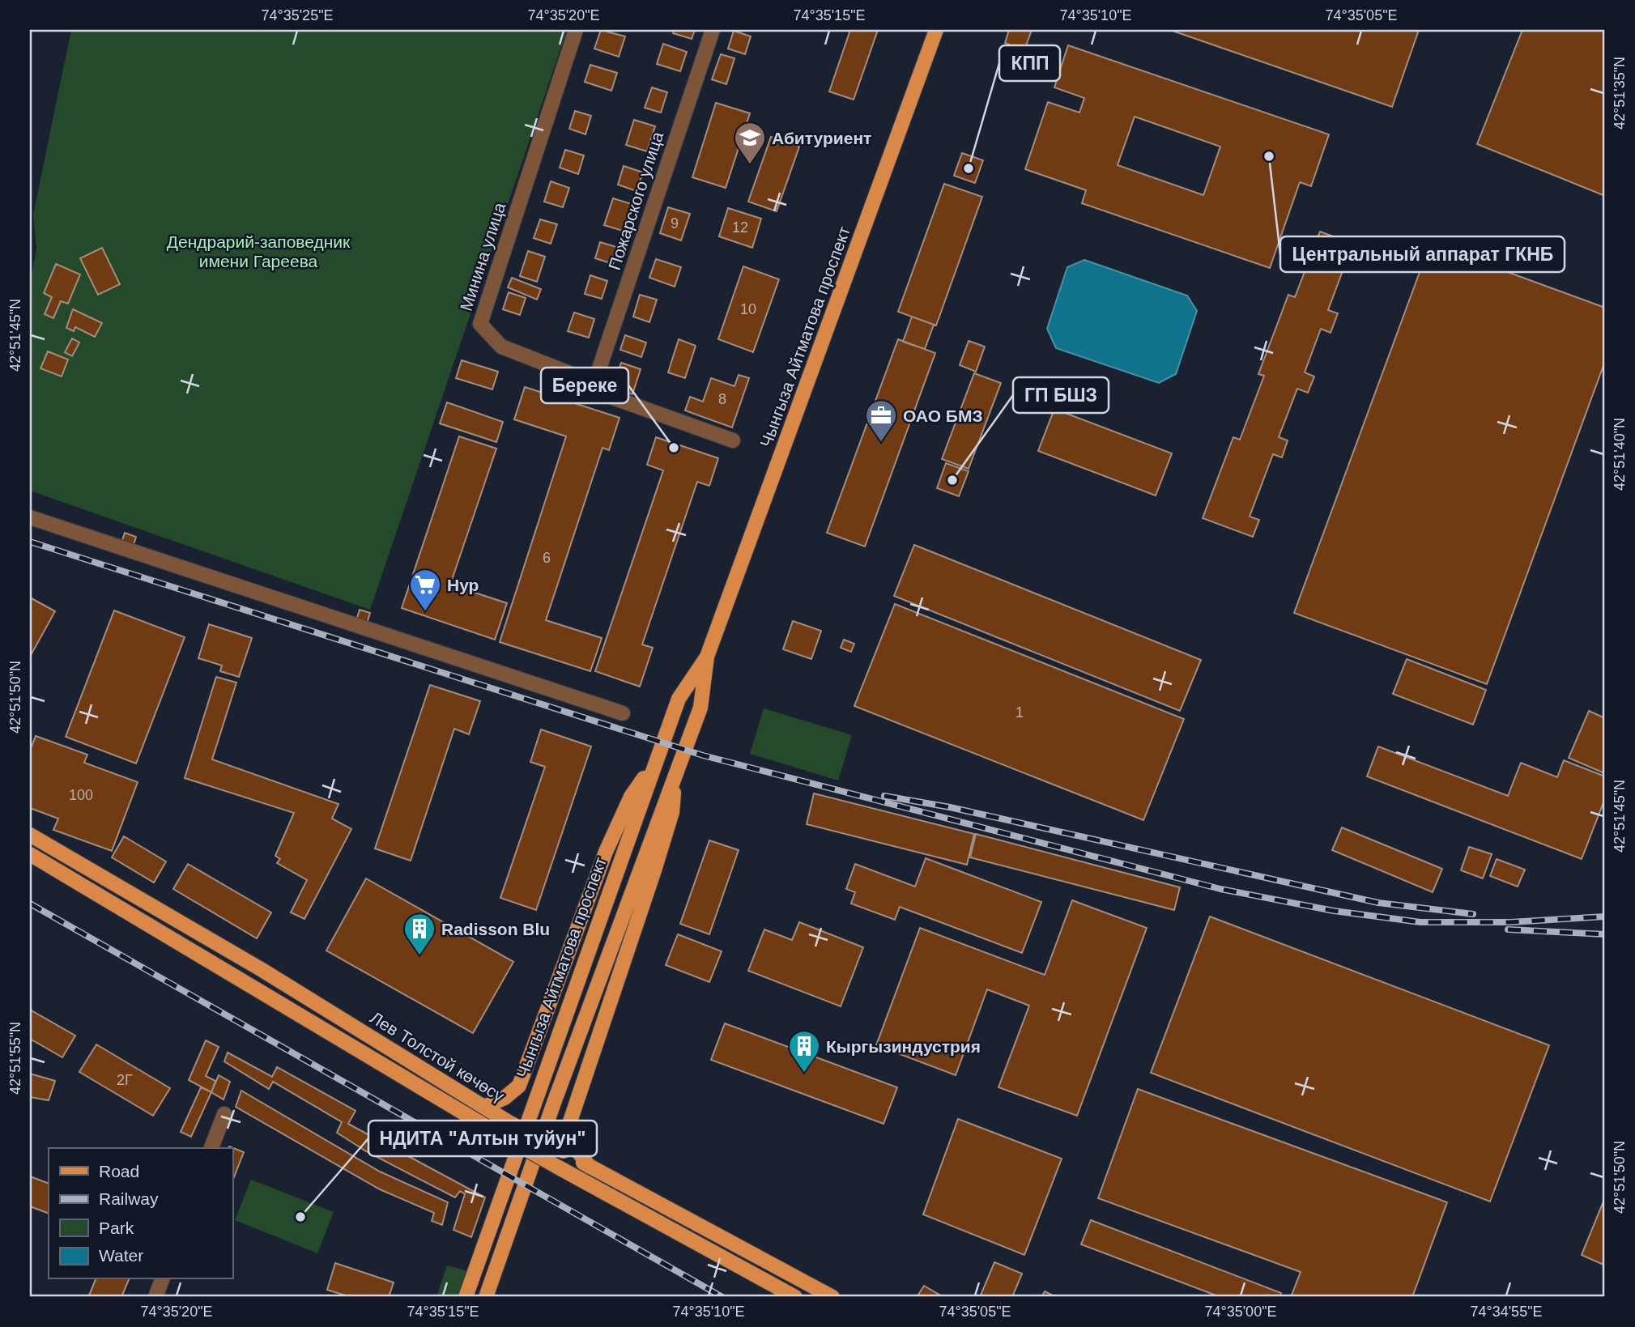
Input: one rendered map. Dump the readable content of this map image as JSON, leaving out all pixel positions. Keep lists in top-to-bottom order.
{
  "streets": {
    "main road": ["Чынгыза Айтматова проспект", "Лев Толстой көчөсү"],
    "street": ["Пожарского улица", "Минина улица"]
  },
  "crossings": [
    ["Пожарского улица", "Минина улица"]
  ],
  "parks": ["Дендрарий-заповедник имени Гареева"],
  "places": {
    "other": [
      "Центральный аппарат ГКНБ",
      "КПП",
      "Береке",
      "ГП БШЗ",
      "НДИТА \"Алтын туйун\""
    ],
    "school or university": ["Абитуриент"],
    "office": ["ОАО БМЗ"],
    "supermarket": ["Нур"],
    "building": ["Radisson Blu", "Кыргызиндустрия"]
  },
  "house_numbers": [
    "9",
    "12",
    "10",
    "8",
    "6",
    "1",
    "100",
    "2Г"
  ],
  "legend": [
    "Road",
    "Railway",
    "Park",
    "Water"
  ],
  "coordinates": [
    "74°35'25\"E",
    "74°35'20\"E",
    "74°35'15\"E",
    "74°35'10\"E",
    "74°35'05\"E",
    "42°51'35\"N",
    "42°51'45\"N",
    "42°51'40\"N",
    "42°51'50\"N",
    "42°51'55\"N",
    "74°35'00\"E",
    "74°34'55\"E"
  ]
}
